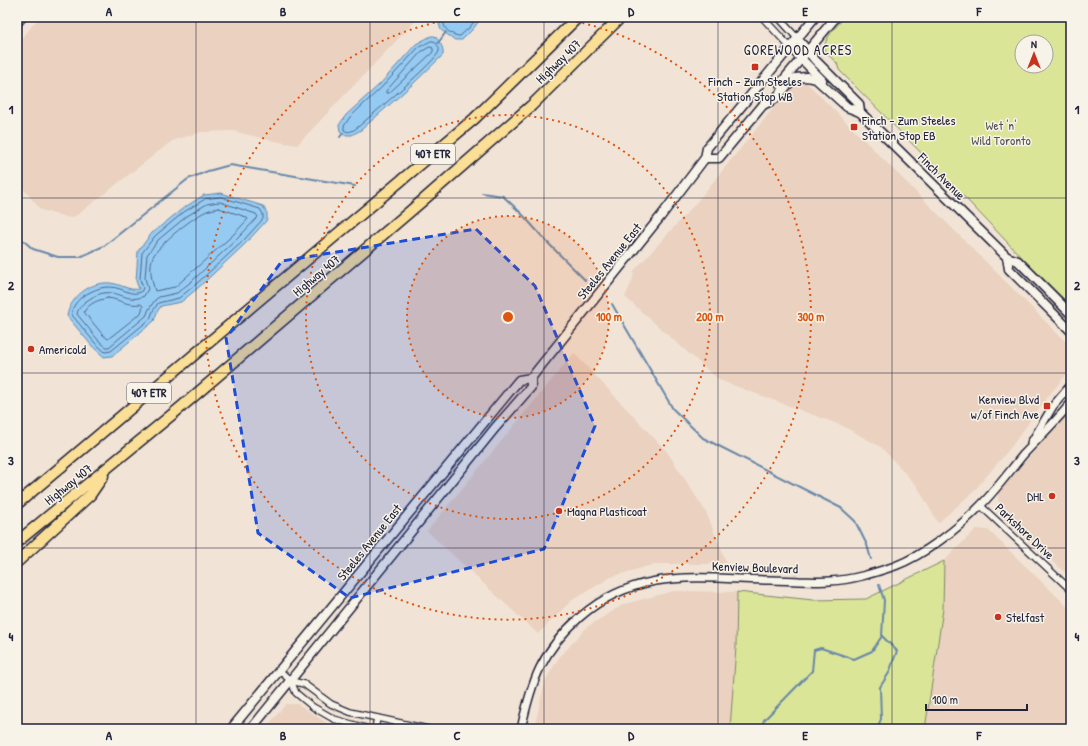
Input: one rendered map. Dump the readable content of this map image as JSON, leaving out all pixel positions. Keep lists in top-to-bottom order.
{
  "streets": {
    "highway": ["Highway 407", "407 ETR"],
    "main road": ["Finch Avenue", "Steeles Avenue East"],
    "street": ["Parkshore Drive", "Kenview Boulevard"]
  },
  "crossings": [
    ["Finch Avenue", "Steeles Avenue East"],
    ["Parkshore Drive", "Kenview Boulevard"]
  ],
  "districts": ["GOREWOOD ACRES"],
  "parks": ["Wet 'n' Wild Toronto"],
  "places": {
    "transit": ["Finch - Zum Steeles Station Stop WB", "Finch - Zum Steeles Station Stop EB", "Kenview Blvd w/of Finch Ave"],
    "other": [
      "Americold",
      "DHL",
      "Magna Plasticoat",
      "Stelfast"
    ]
  },
  "scale_bar": "100 m",
  "north": "top",
  "grid": {
    "columns": [
      "A",
      "B",
      "C",
      "D",
      "E",
      "F"
    ],
    "rows": [
      "1",
      "2",
      "3",
      "4"
    ]
  },
  "rings": ["100 m", "200 m", "300 m"]
}
